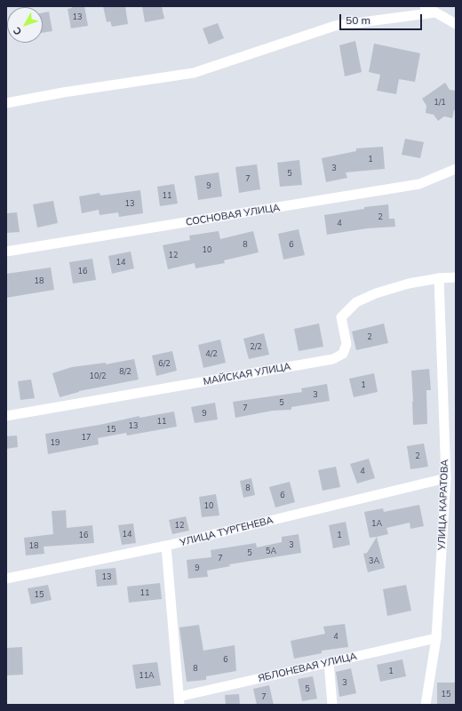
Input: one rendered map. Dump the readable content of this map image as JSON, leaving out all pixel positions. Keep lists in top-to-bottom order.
{
  "streets": {
    "street": [
      "СОСНОВАЯ УЛИЦА",
      "МАЙСКАЯ УЛИЦА",
      "УЛИЦА КАРАТОВА",
      "УЛИЦА ТУРГЕНЕВА",
      "ЯБЛОНЕВАЯ УЛИЦА"
    ]
  },
  "crossings": [
    ["МАЙСКАЯ УЛИЦА", "УЛИЦА КАРАТОВА"],
    ["УЛИЦА КАРАТОВА", "УЛИЦА ТУРГЕНЕВА"],
    ["УЛИЦА КАРАТОВА", "ЯБЛОНЕВАЯ УЛИЦА"]
  ],
  "house_numbers": [
    "13",
    "1/1",
    "1",
    "3",
    "5",
    "7",
    "9",
    "11",
    "13",
    "2",
    "4",
    "8",
    "6",
    "10",
    "12",
    "14",
    "16",
    "18",
    "2",
    "2/2",
    "4/2",
    "6/2",
    "8/2",
    "10/2",
    "1",
    "3",
    "5",
    "7",
    "9",
    "11",
    "13",
    "15",
    "17",
    "19",
    "2",
    "4",
    "8",
    "6",
    "10",
    "1А",
    "12",
    "14",
    "16",
    "1",
    "3",
    "18",
    "5А",
    "5",
    "7",
    "3А",
    "9",
    "13",
    "11",
    "15",
    "4",
    "6",
    "8",
    "1",
    "11А",
    "3",
    "5",
    "15",
    "7"
  ],
  "scale_bar": "50 m",
  "north": "bottom left"
}
